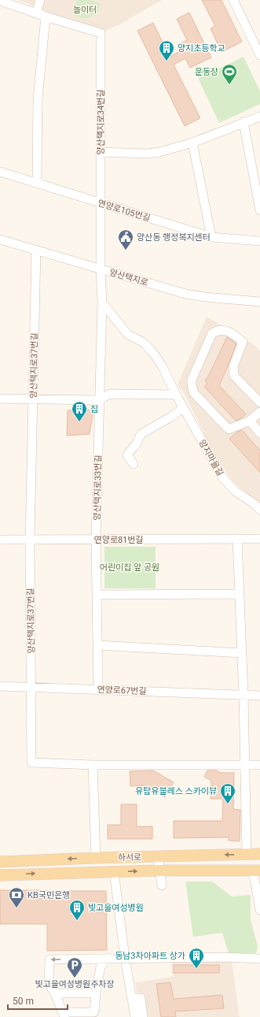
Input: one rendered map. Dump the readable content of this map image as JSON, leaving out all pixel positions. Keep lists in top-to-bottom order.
{
  "streets": {
    "main road": ["하서로"],
    "street": [
      "양산택지로34번길",
      "연양로105번길",
      "양산택지로",
      "양산택지로37번길",
      "양지마을길",
      "양산택지로33번길",
      "연양로81번길",
      "연양로67번길"
    ]
  },
  "crossings": [
    ["양산택지로34번길", "연양로105번길"],
    ["양산택지로34번길", "양산택지로"],
    ["양산택지로34번길", "양산택지로33번길"],
    ["양산택지로", "양산택지로37번길"],
    ["양산택지로", "양산택지로33번길"],
    ["양산택지로37번길", "연양로81번길"],
    ["양산택지로37번길", "연양로67번길"],
    ["양지마을길", "양산택지로33번길"],
    ["양산택지로33번길", "연양로81번길"],
    ["양산택지로33번길", "연양로67번길"]
  ],
  "parks": ["놀이터", "어린이집 앞 공원"],
  "places": {
    "building": [
      "양지초등학교",
      "집",
      "유탑유블레스 스카이뷰",
      "빛고을여성병원",
      "동남3차아파트 상가"
    ],
    "sports": ["운동장"],
    "public building": ["양산동 행정복지센터"],
    "bank": ["KB국민은행"],
    "parking": ["빛고을여성병원주차장"]
  },
  "scale_bar": "50 m"
}
